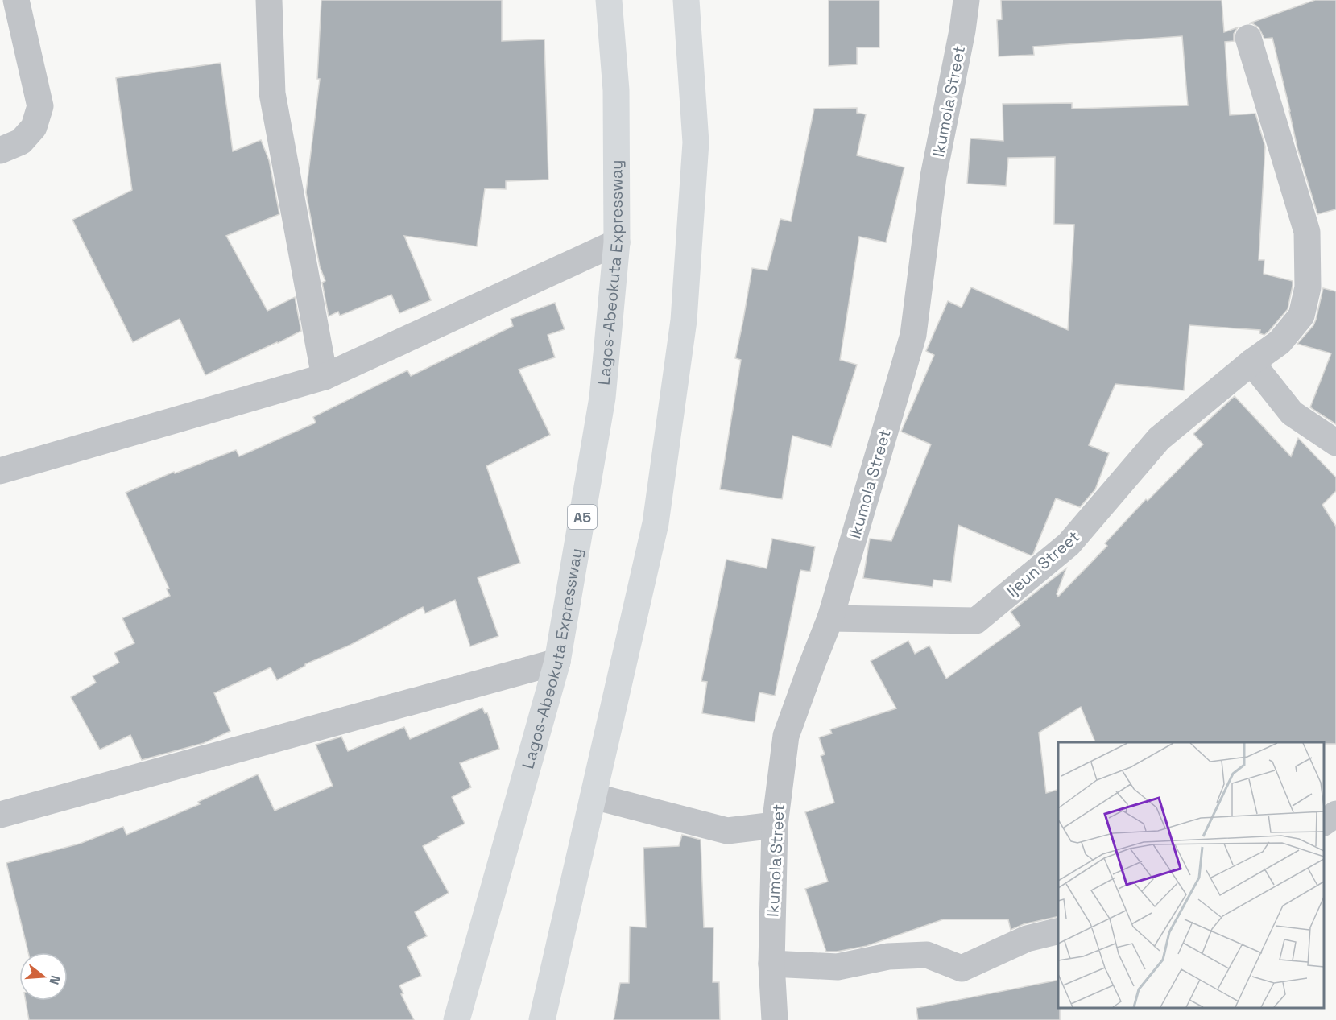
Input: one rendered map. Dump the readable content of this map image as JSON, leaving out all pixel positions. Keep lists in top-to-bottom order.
{
  "streets": {
    "highway": ["Lagos-Abeokuta Expressway", "A5"],
    "street": ["Ikumola Street", "Ijeun Street"]
  },
  "crossings": [
    ["Ikumola Street", "Ijeun Street"]
  ],
  "north": "right"
}
